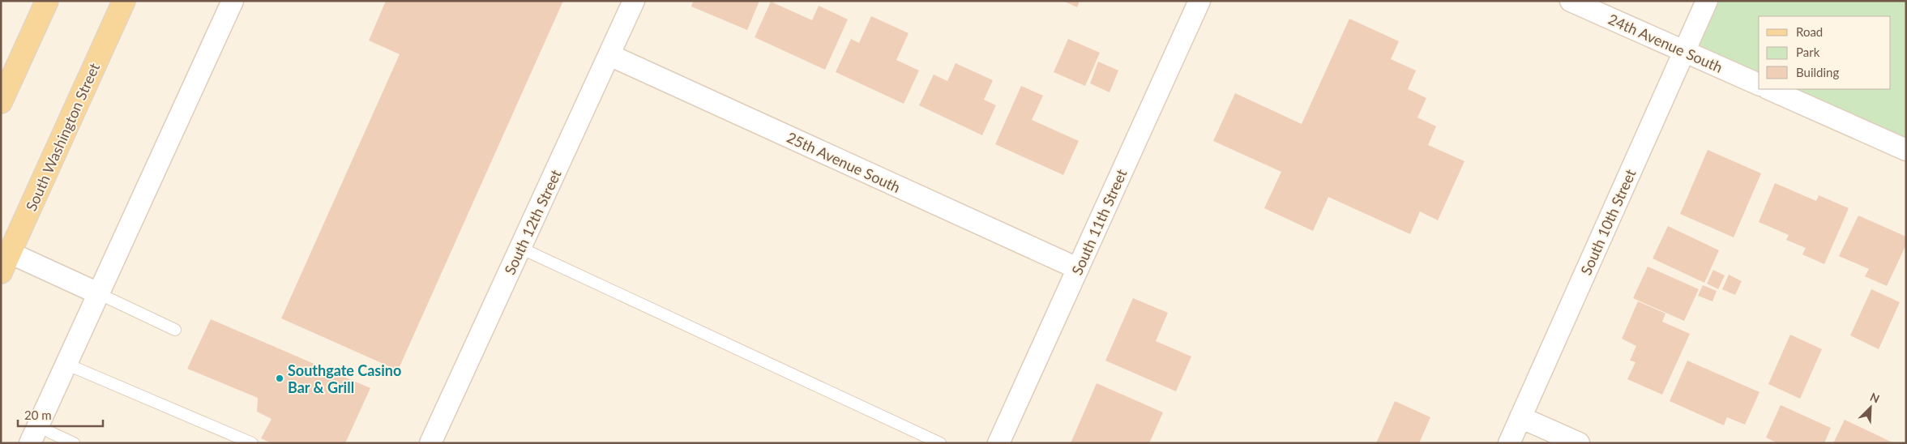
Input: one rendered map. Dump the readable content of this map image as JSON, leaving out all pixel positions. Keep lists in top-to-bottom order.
{
  "streets": {
    "main road": ["South Washington Street"],
    "street": [
      "24th Avenue South",
      "25th Avenue South",
      "South 12th Street",
      "South 11th Street",
      "South 10th Street"
    ]
  },
  "crossings": [
    ["24th Avenue South", "South 10th Street"],
    ["25th Avenue South", "South 12th Street"],
    ["25th Avenue South", "South 11th Street"]
  ],
  "places": ["Southgate Casino Bar & Grill"],
  "legend": ["Road", "Park", "Building"],
  "scale_bar": "20 m",
  "north": "top right"
}
